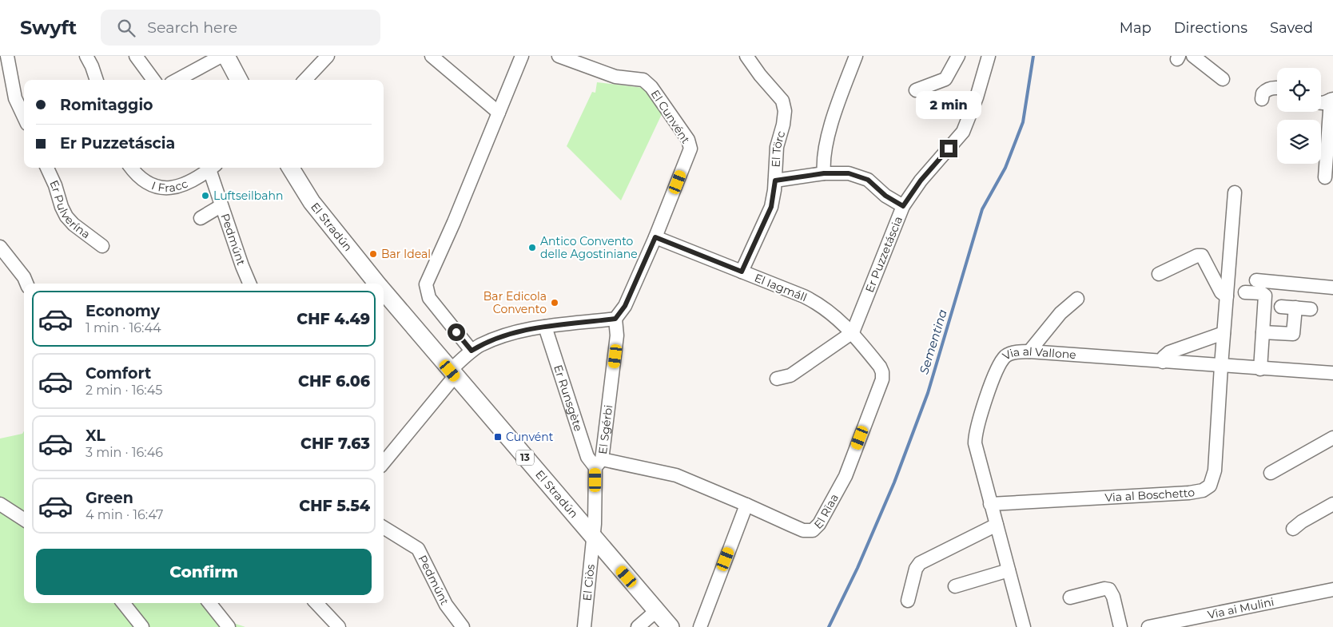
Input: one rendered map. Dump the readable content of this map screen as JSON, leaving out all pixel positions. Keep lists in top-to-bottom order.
{
  "streets": {
    "main road": ["El Stradún", "13"],
    "street": [
      "El Cunvént",
      "El Törc",
      "I Fracc",
      "Er Pulverína",
      "Pedmúnt",
      "Er Puzzetáscia",
      "El Iagmáll",
      "Via al Vallone",
      "Er Runsgète",
      "El Sgérbi",
      "Via al Boschetto",
      "El Rïaa",
      "El Ciòs",
      "Via ai Mulini"
    ]
  },
  "crossings": [
    ["El Cunvént", "El Iagmáll"],
    ["El Cunvént", "El Sgérbi"],
    ["El Törc", "El Iagmáll"],
    ["El Stradún", "El Sgérbi"],
    ["El Stradún", "El Ciòs"],
    ["Er Puzzetáscia", "El Iagmáll"],
    ["Er Puzzetáscia", "El Rïaa"],
    ["El Iagmáll", "El Rïaa"],
    ["Via al Vallone", "Via al Boschetto"],
    ["Er Runsgète", "El Sgérbi"],
    ["Er Runsgète", "El Rïaa"],
    ["El Sgérbi", "El Rïaa"],
    ["El Sgérbi", "El Ciòs"]
  ],
  "water": ["Sementina"],
  "places": {
    "other": [
      "Luftseilbahn",
      "Antico Convento delle Agostiniane",
      "Bar Ideal",
      "Bar Edicola Convento"
    ],
    "transit": ["Cunvént"]
  },
  "page": {
    "header": "Swyft",
    "search": "Search here",
    "nav": ["Map", "Directions", "Saved"],
    "banner": ["Romitaggio", "Er Puzzetáscia"],
    "bubble": "2 min",
    "list": [
      {
        "name": "Economy",
        "note": "1 min · 16:44",
        "value": "CHF 4.49"
      },
      {
        "name": "Comfort",
        "note": "2 min · 16:45",
        "value": "CHF 6.06"
      },
      {
        "name": "XL",
        "note": "3 min · 16:46",
        "value": "CHF 7.63"
      },
      {
        "name": "Green",
        "note": "4 min · 16:47",
        "value": "CHF 5.54"
      }
    ],
    "buttons": "Confirm"
  }
}
